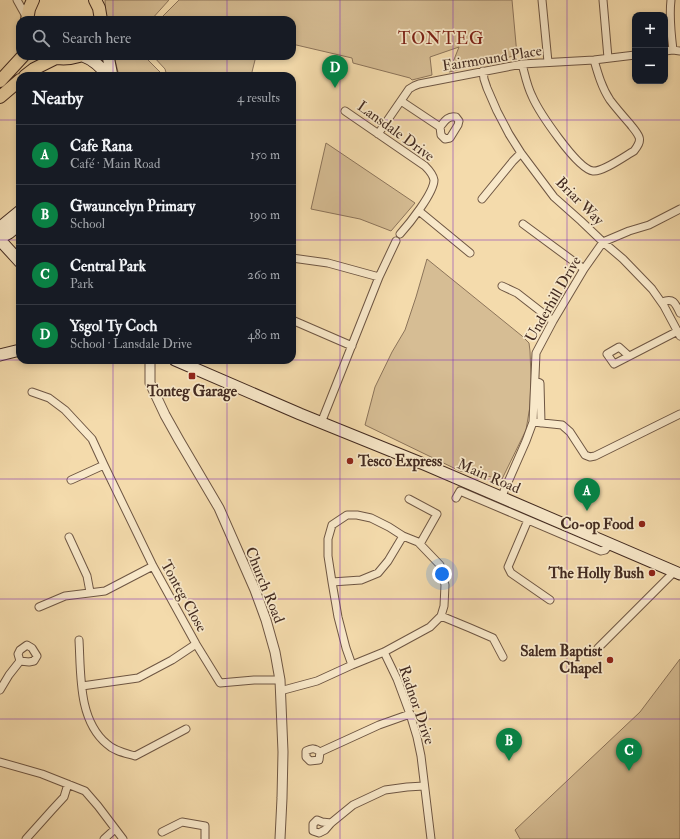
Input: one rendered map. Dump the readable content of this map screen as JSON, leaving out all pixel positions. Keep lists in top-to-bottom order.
{
  "streets": {
    "main road": ["Main Road"],
    "street": [
      "Fairmound Place",
      "Lansdale Drive",
      "Briar Way",
      "Underhill Drive",
      "Church Road",
      "Tonteg Close",
      "Radnor Drive"
    ]
  },
  "crossings": [
    ["Fairmound Place", "Lansdale Drive"],
    ["Fairmound Place", "Briar Way"],
    ["Briar Way", "Underhill Drive"],
    ["Underhill Drive", "Main Road"],
    ["Church Road", "Tonteg Close"]
  ],
  "districts": ["TONTEG"],
  "places": {
    "transit": ["Tonteg Garage"],
    "other": [
      "Tesco Express",
      "Co-op Food",
      "The Holly Bush",
      "Salem Baptist Chapel"
    ]
  },
  "page": {
    "map_buttons": ["+", "−"],
    "search": "Search here",
    "pins": [
      "D",
      "A",
      "B",
      "C"
    ],
    "heading": ["Nearby", "4 results"],
    "list": [
      {
        "mark": "A",
        "name": "Cafe Rana",
        "note": "Café · Main Road",
        "value": "150 m"
      },
      {
        "mark": "B",
        "name": "Gwauncelyn Primary",
        "note": "School",
        "value": "190 m"
      },
      {
        "mark": "C",
        "name": "Central Park",
        "note": "Park",
        "value": "260 m"
      },
      {
        "mark": "D",
        "name": "Ysgol Ty Coch",
        "note": "School · Lansdale Drive",
        "value": "480 m"
      }
    ]
  }
}
